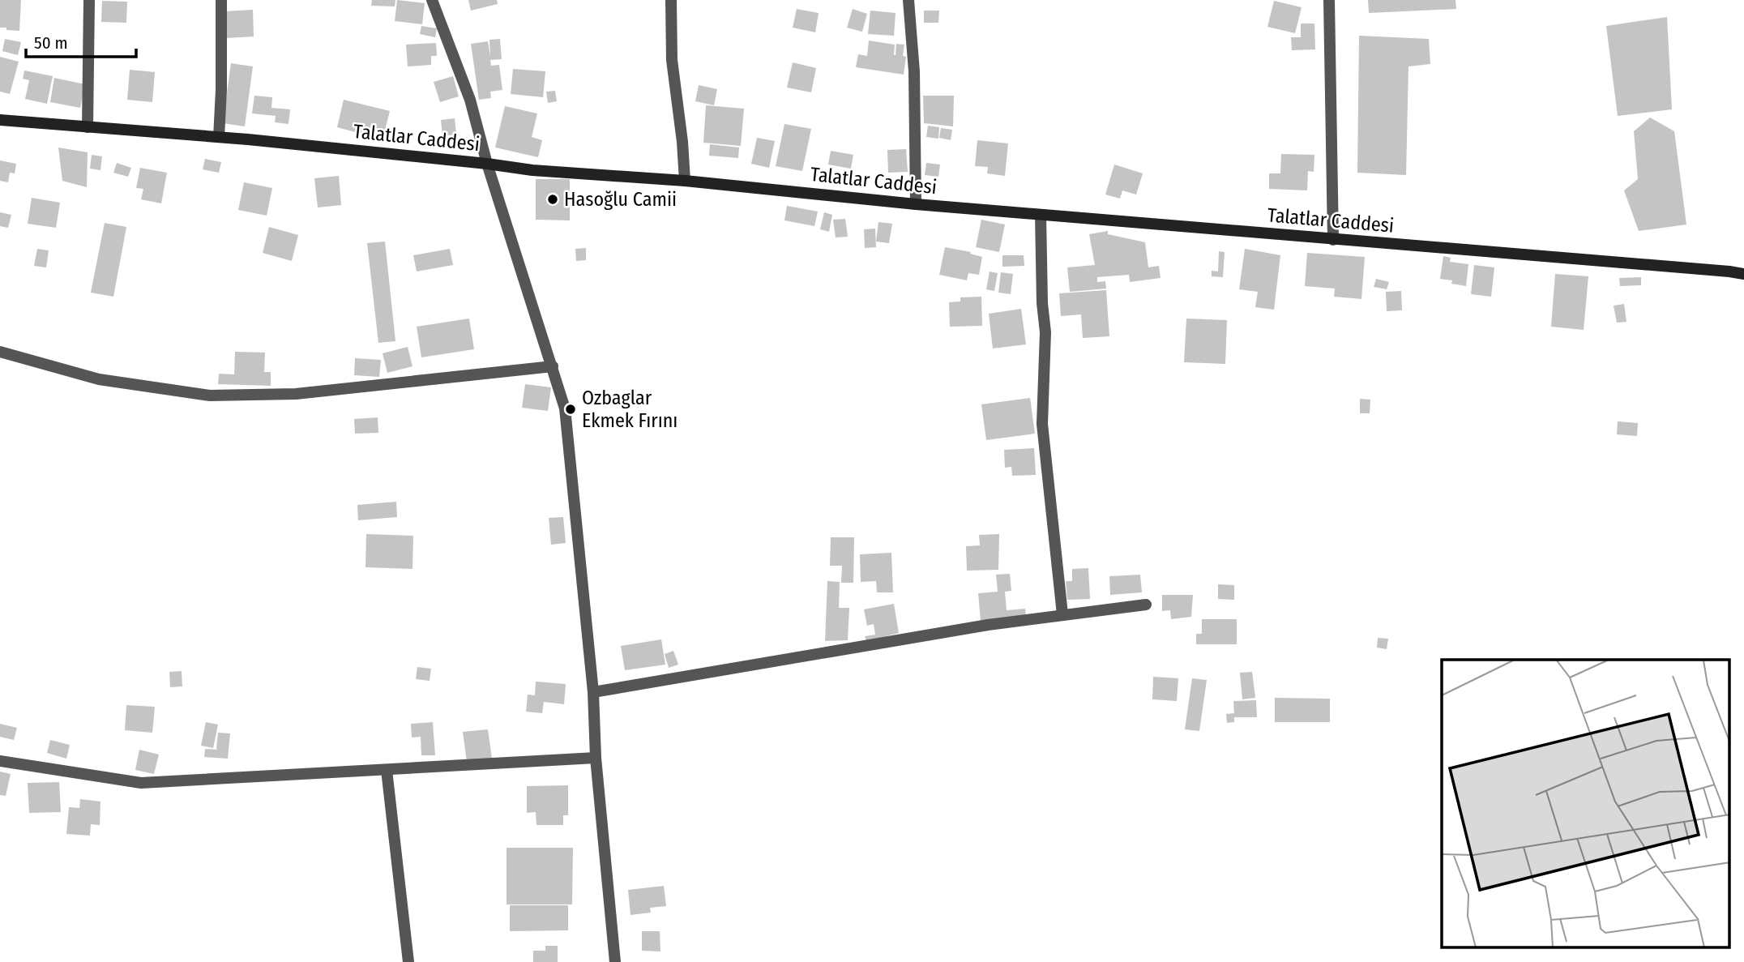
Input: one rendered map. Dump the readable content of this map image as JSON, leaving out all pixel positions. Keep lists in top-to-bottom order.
{
  "streets": {
    "street": ["Talatlar Caddesi"]
  },
  "places": ["Hasoğlu Camii", "Ozbaglar Ekmek Fırını"],
  "scale_bar": "50 m"
}
